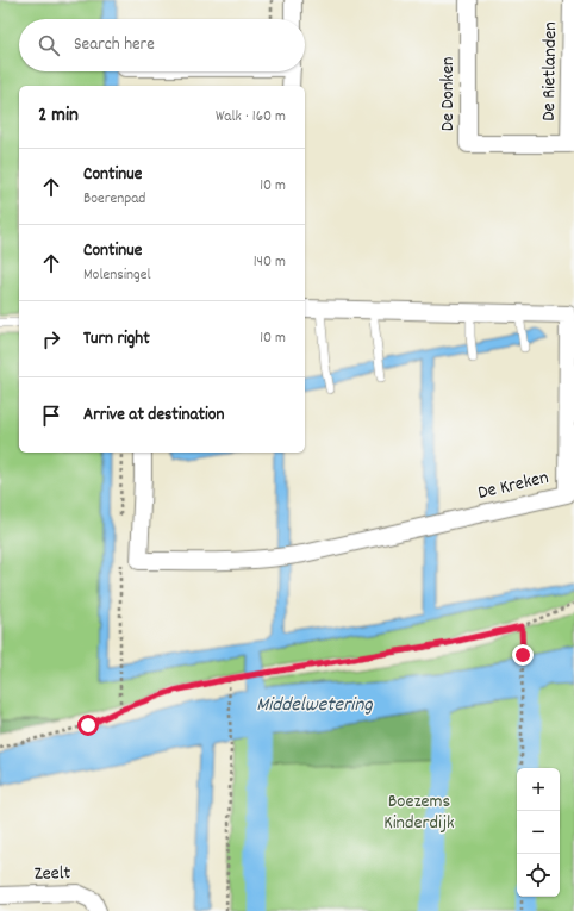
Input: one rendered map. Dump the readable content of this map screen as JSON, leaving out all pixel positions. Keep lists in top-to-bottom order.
{
  "streets": {
    "street": [
      "De Rietlanden",
      "De Donken",
      "De Kreken",
      "Zeelt"
    ]
  },
  "crossings": [
    ["De Rietlanden", "De Donken"]
  ],
  "water": ["Middelwetering"],
  "parks": ["Boezems Kinderdijk"],
  "page": {
    "search": "Search here",
    "heading": ["2 min", "Walk · 160 m"],
    "list": [
      ["Continue", "Boerenpad", "10 m"],
      ["Continue", "Molensingel", "140 m"],
      ["Turn right", "10 m"],
      "Arrive at destination"
    ],
    "map_buttons": ["+", "−"]
  }
}
